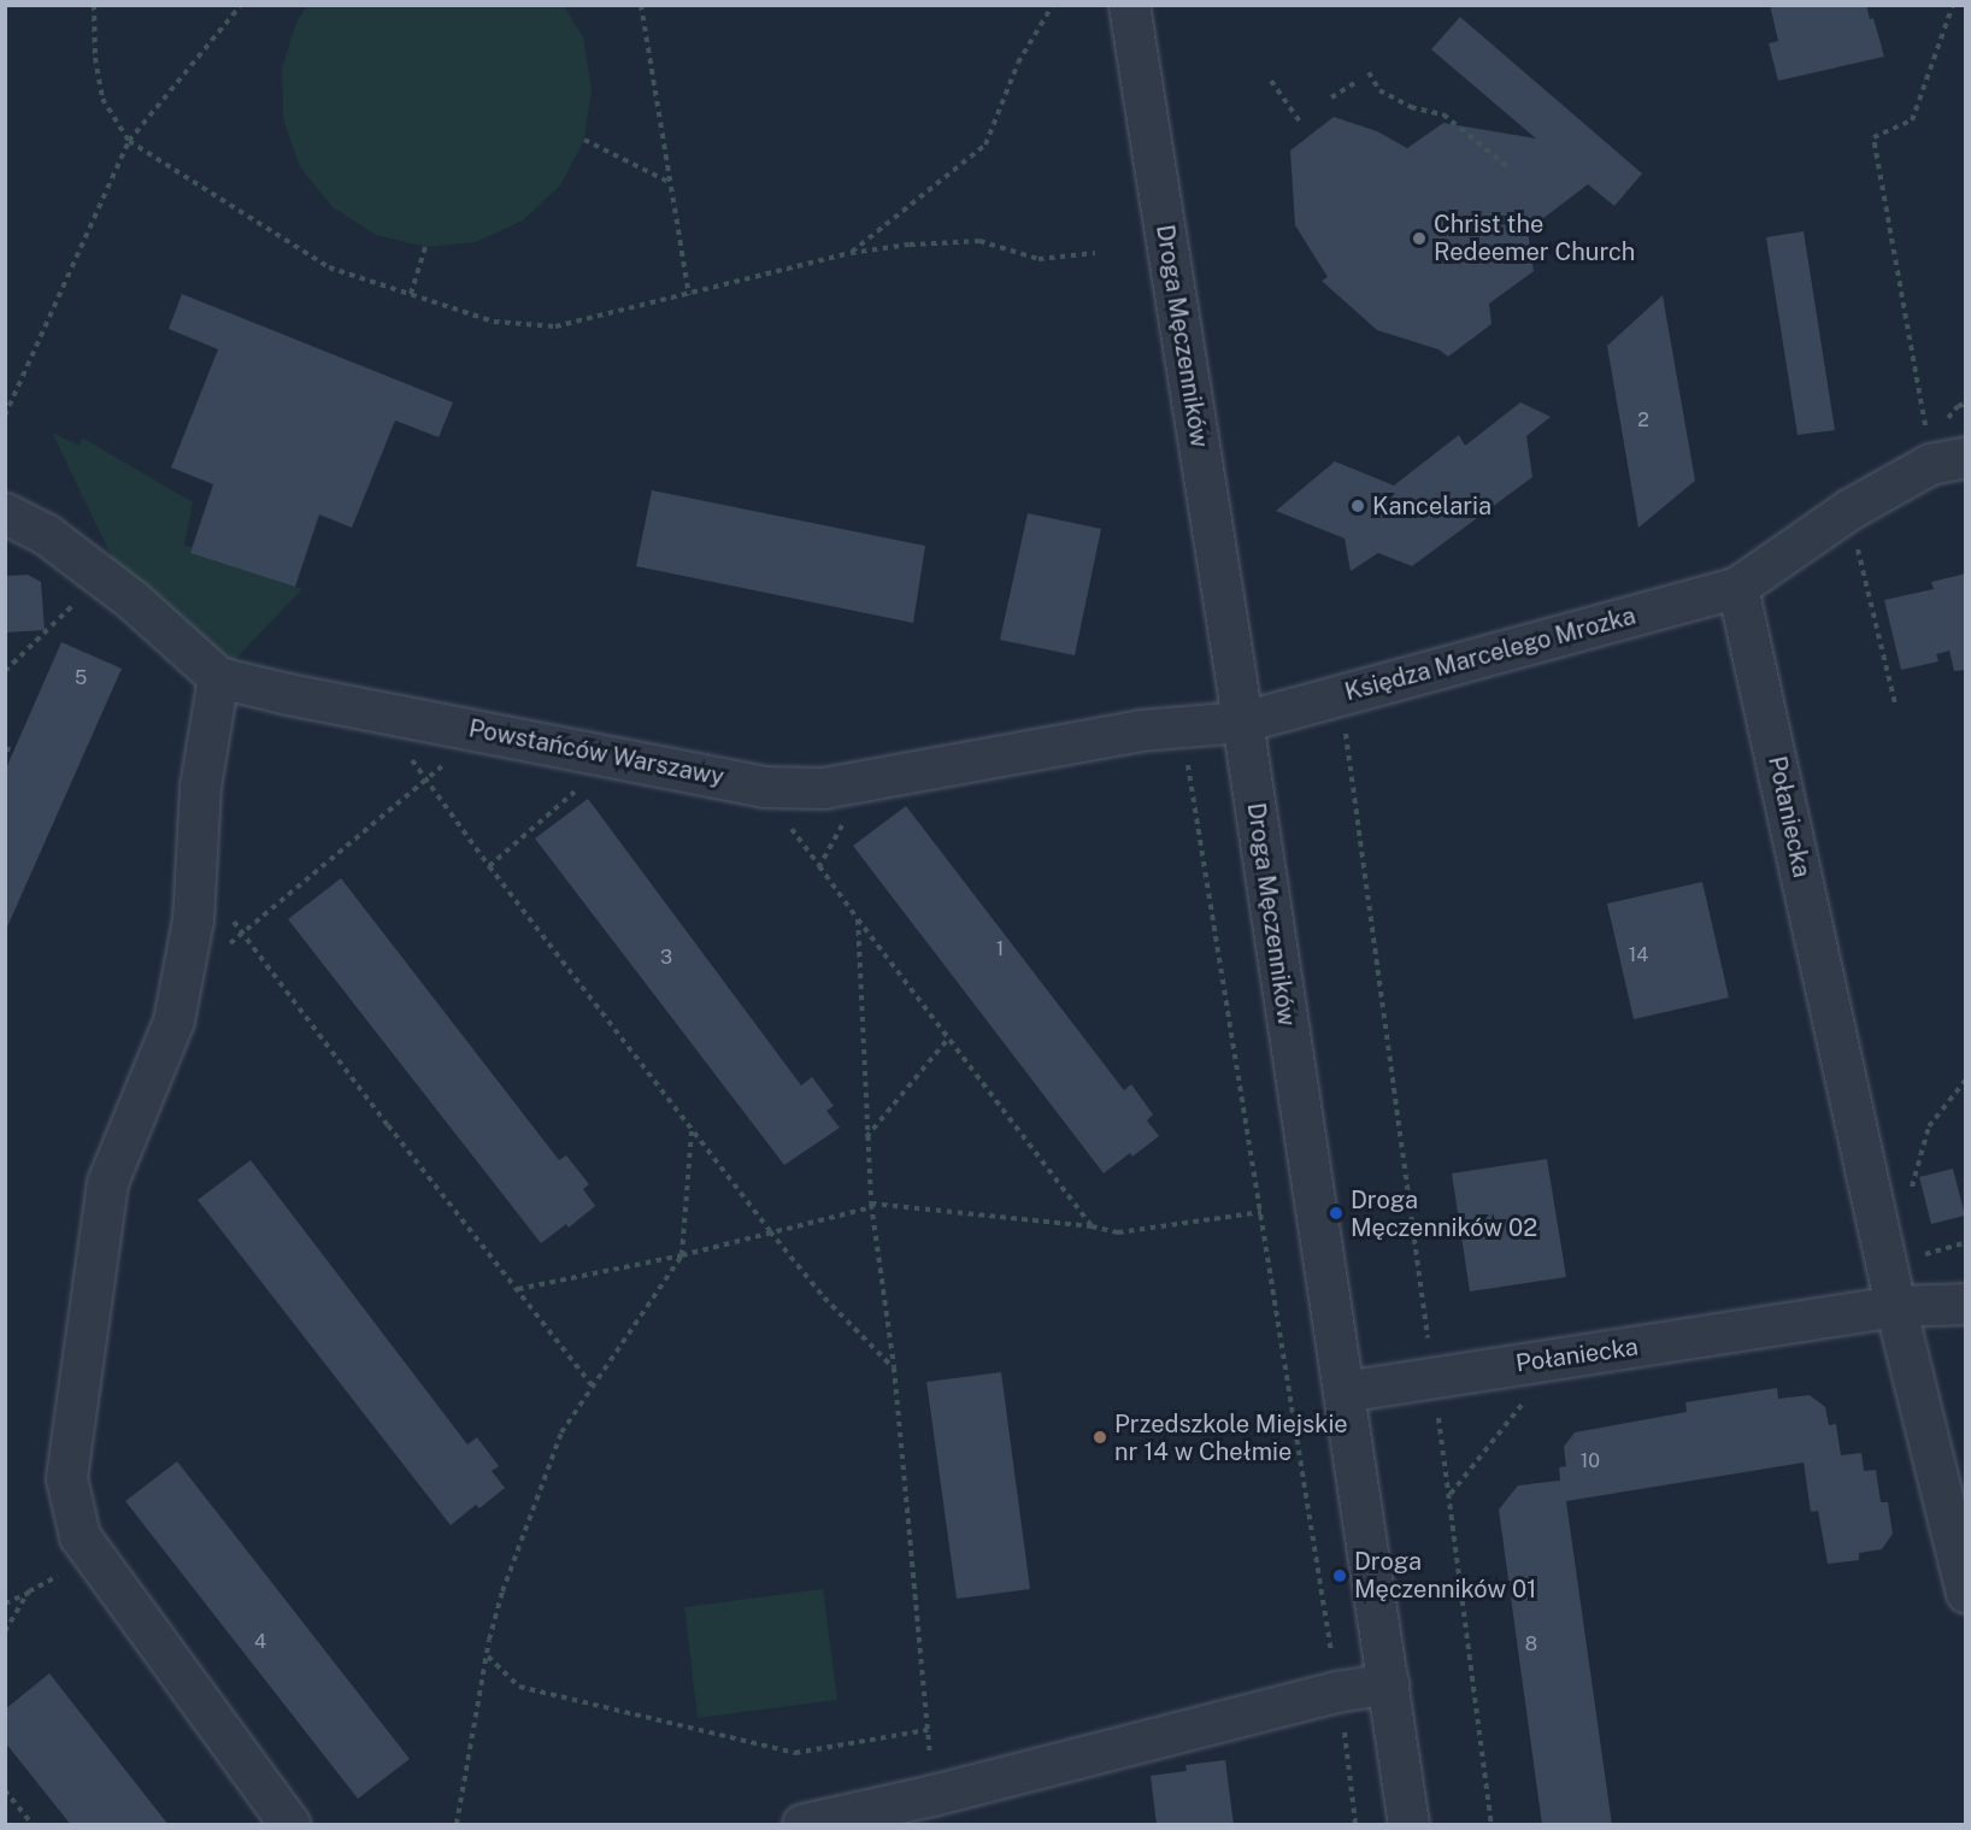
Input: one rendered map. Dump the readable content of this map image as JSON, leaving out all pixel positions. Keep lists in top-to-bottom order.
{
  "streets": {
    "street": [
      "Droga Męczenników",
      "Księdza Marcelego Mrozka",
      "Powstańców Warszawy",
      "Połaniecka"
    ]
  },
  "crossings": [
    ["Droga Męczenników", "Księdza Marcelego Mrozka"],
    ["Droga Męczenników", "Powstańców Warszawy"],
    ["Droga Męczenników", "Połaniecka"],
    ["Księdza Marcelego Mrozka", "Powstańców Warszawy"],
    ["Księdza Marcelego Mrozka", "Połaniecka"]
  ],
  "places": [
    "Christ the Redeemer Church",
    "Kancelaria",
    "Droga Męczenników 02",
    "Przedszkole Miejskie nr 14 w Chełmie",
    "Droga Męczenników 01"
  ],
  "house_numbers": [
    "2",
    "5",
    "1",
    "14",
    "3",
    "10",
    "4",
    "8"
  ]
}
